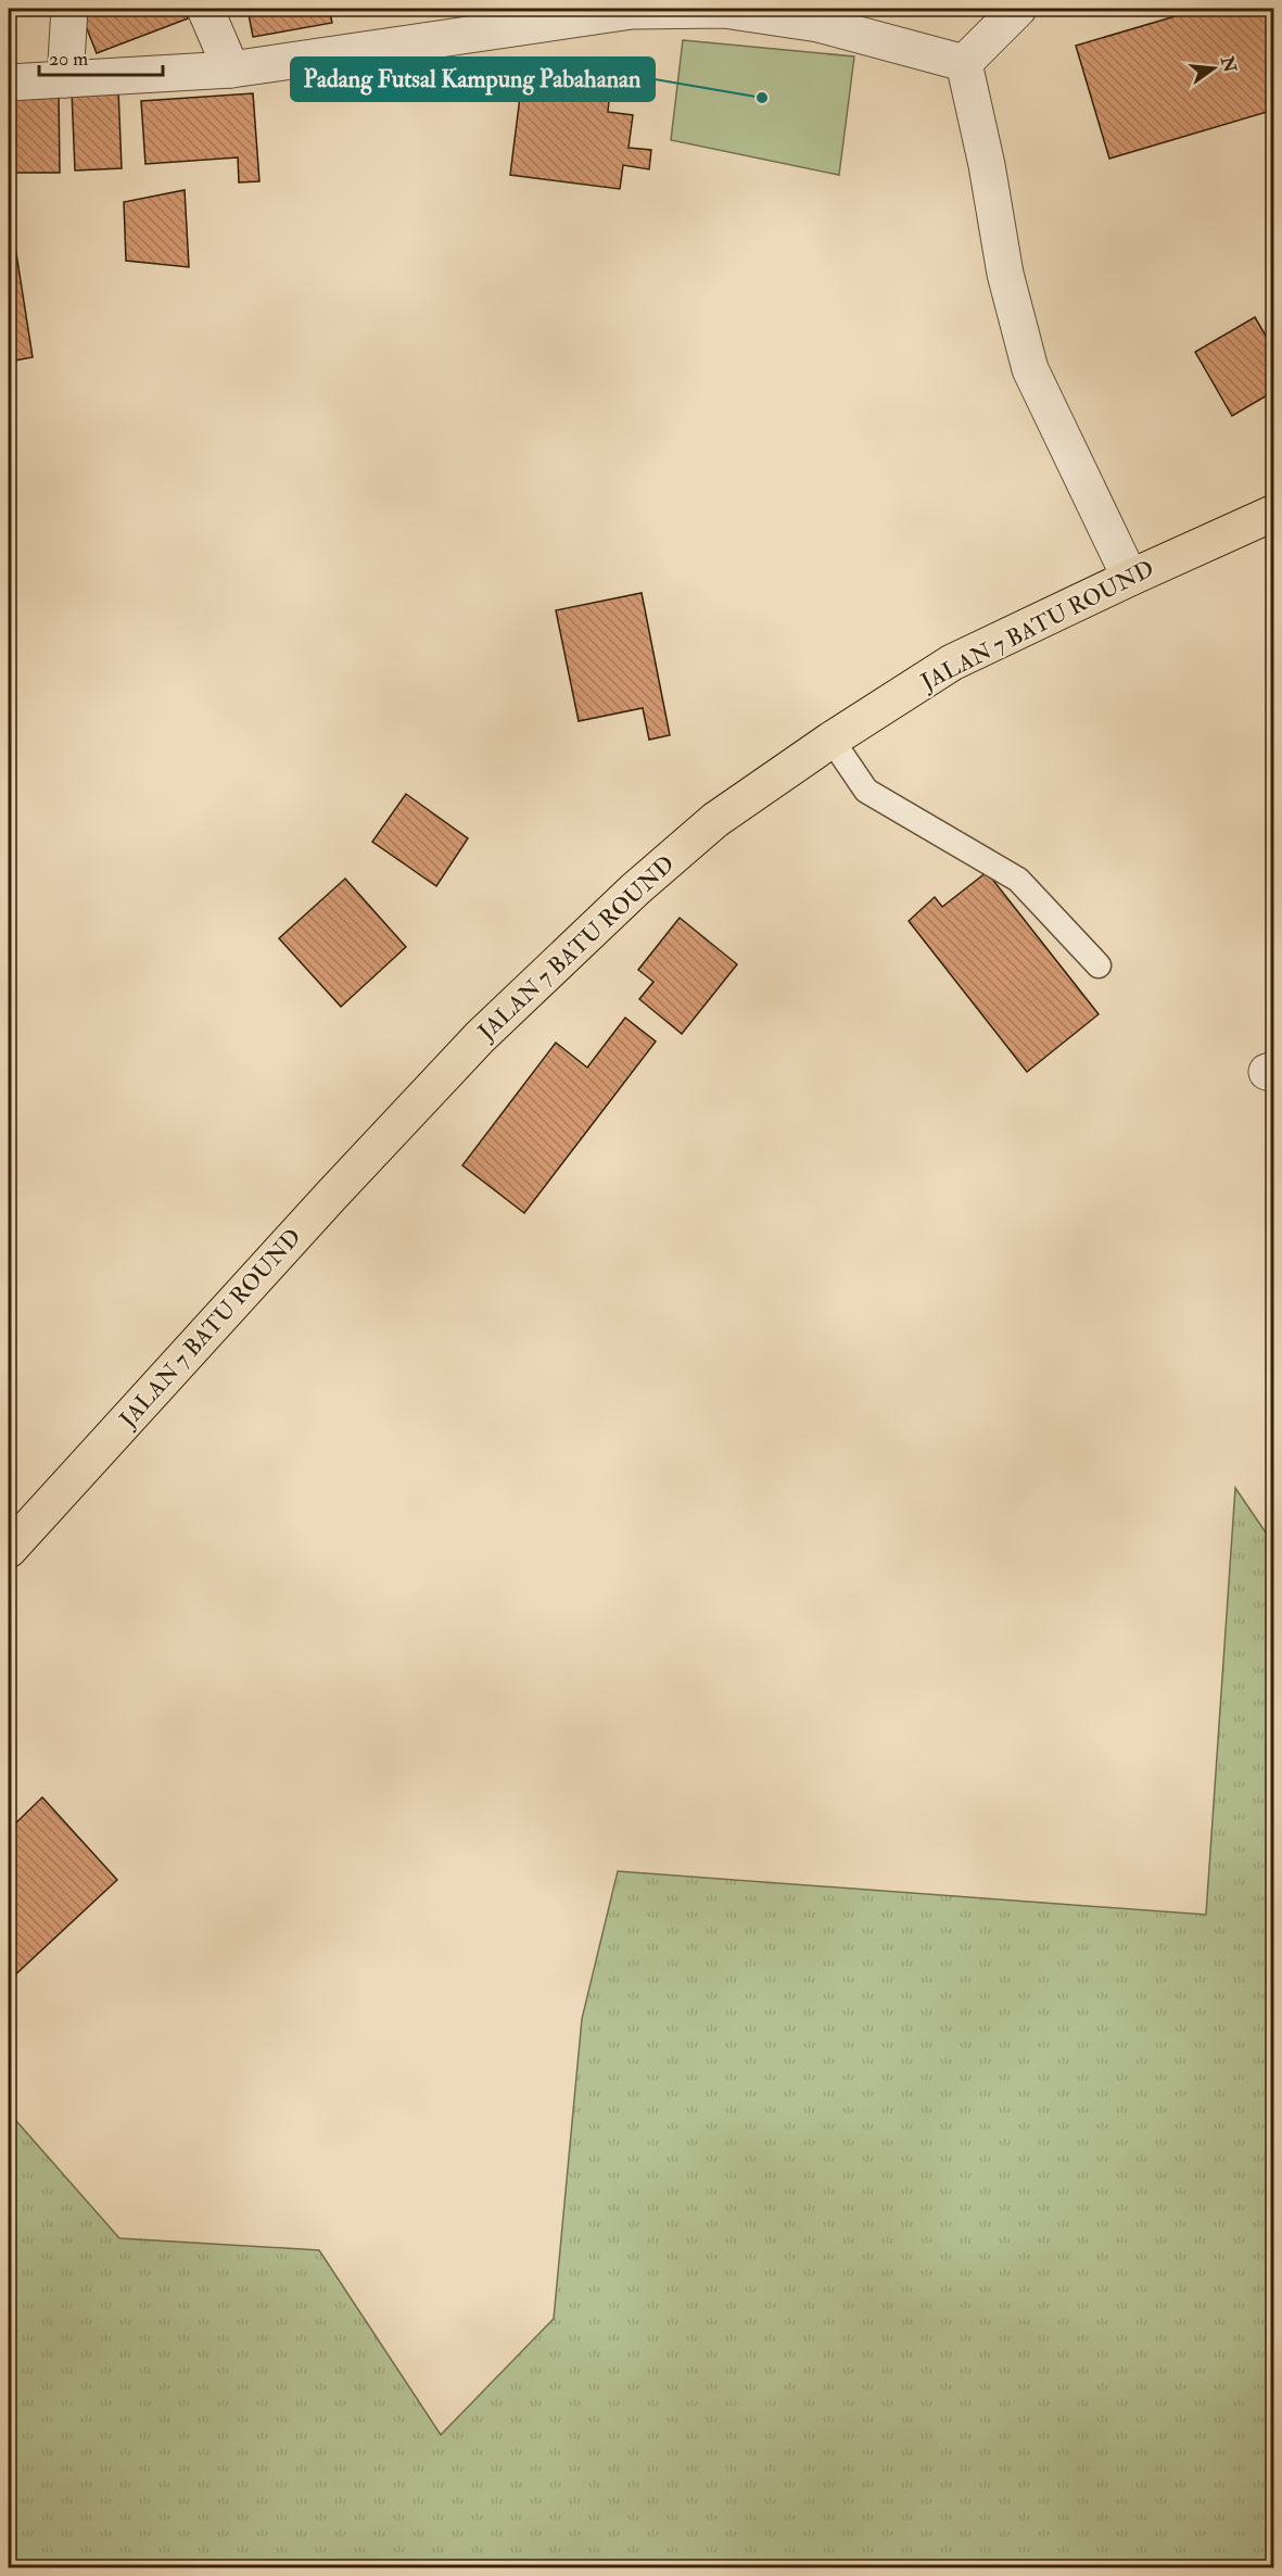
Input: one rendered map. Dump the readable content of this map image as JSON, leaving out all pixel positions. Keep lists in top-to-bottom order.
{
  "streets": {
    "main road": ["JALAN 7 BATU ROUND"]
  },
  "places": ["Padang Futsal Kampung Pabahanan"],
  "scale_bar": "20 m",
  "north": "right"
}
